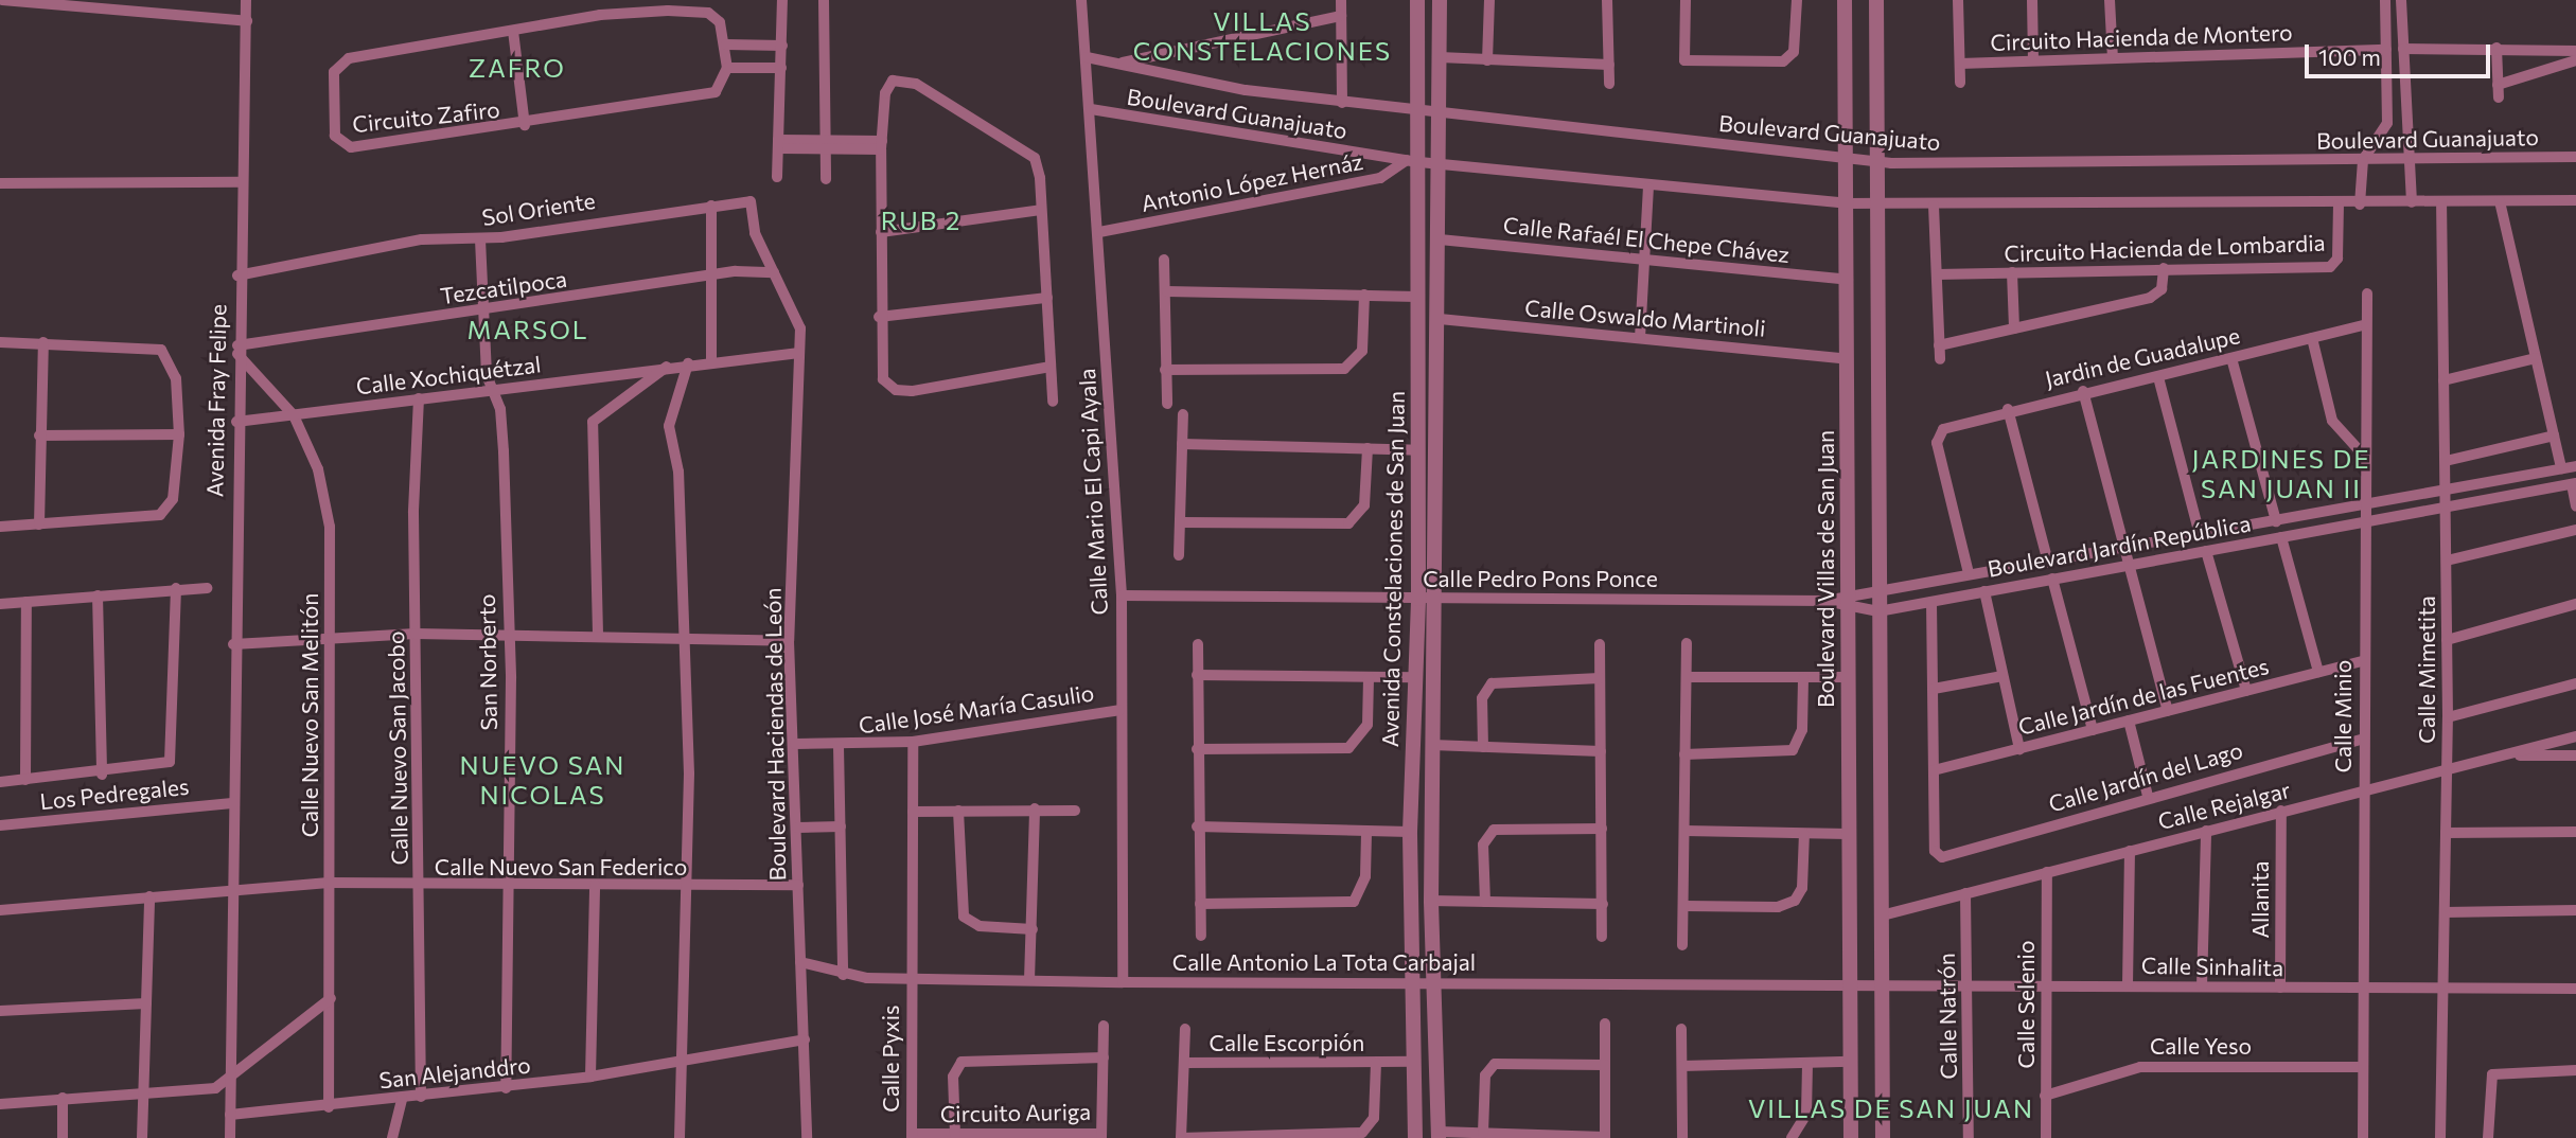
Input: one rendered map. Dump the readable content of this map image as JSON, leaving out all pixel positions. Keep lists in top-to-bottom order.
{
  "streets": {
    "street": [
      "Circuito Hacienda de Montero",
      "Boulevard Guanajuato",
      "Circuito Zafiro",
      "Antonio López Hernáz",
      "Sol Oriente",
      "Calle Rafaél El Chepe Chávez",
      "Circuito Hacienda de Lombardia",
      "Tezcatilpoca",
      "Calle Oswaldo Martinoli",
      "Jardin de Guadalupe",
      "Calle Xochiquétzal",
      "Avenida Fray Felipe",
      "Calle Mario El Capi Ayala",
      "Boulevard Jardín República",
      "Avenida Constelaciones de San Juan",
      "Boulevard Villas de San Juan",
      "Calle Pedro Pons Ponce",
      "San Norberto",
      "Calle Mimetita",
      "Calle Jardín de las Fuentes",
      "Calle José María Casulio",
      "Calle Nuevo San Melitón",
      "Calle Minio",
      "Boulevard Haciendas de León",
      "Calle Nuevo San Jacobo",
      "Calle Jardín del Lago",
      "Los Pedregales",
      "Calle Rejalgar",
      "Calle Nuevo San Federico",
      "Allanita",
      "Calle Antonio La Tota Carbajal",
      "Calle Sinhalita",
      "Calle Selenio",
      "Calle Natrón",
      "Calle Escorpión",
      "Calle Yeso",
      "Calle Pyxis",
      "San Alejanddro",
      "Circuito Auriga"
    ]
  },
  "crossings": [
    ["Boulevard Guanajuato", "Antonio López Hernáz"],
    ["Boulevard Guanajuato", "Circuito Hacienda de Lombardia"],
    ["Boulevard Guanajuato", "Calle Mario El Capi Ayala"],
    ["Boulevard Guanajuato", "Avenida Constelaciones de San Juan"],
    ["Boulevard Guanajuato", "Boulevard Villas de San Juan"],
    ["Boulevard Guanajuato", "Calle Mimetita"],
    ["Antonio López Hernáz", "Calle Mario El Capi Ayala"],
    ["Antonio López Hernáz", "Avenida Constelaciones de San Juan"],
    ["Sol Oriente", "Avenida Fray Felipe"],
    ["Sol Oriente", "San Norberto"],
    ["Sol Oriente", "Boulevard Haciendas de León"],
    ["Calle Rafaél El Chepe Chávez", "Avenida Constelaciones de San Juan"],
    ["Calle Rafaél El Chepe Chávez", "Boulevard Villas de San Juan"],
    ["Tezcatilpoca", "Avenida Fray Felipe"],
    ["Tezcatilpoca", "San Norberto"],
    ["Tezcatilpoca", "Calle Nuevo San Melitón"],
    ["Tezcatilpoca", "Boulevard Haciendas de León"],
    ["Calle Oswaldo Martinoli", "Avenida Constelaciones de San Juan"],
    ["Calle Oswaldo Martinoli", "Boulevard Villas de San Juan"],
    ["Jardin de Guadalupe", "Boulevard Jardín República"],
    ["Jardin de Guadalupe", "Calle Minio"],
    ["Calle Xochiquétzal", "Avenida Fray Felipe"],
    ["Calle Xochiquétzal", "San Norberto"],
    ["Calle Xochiquétzal", "Calle Nuevo San Melitón"],
    ["Calle Xochiquétzal", "Boulevard Haciendas de León"],
    ["Calle Xochiquétzal", "Calle Nuevo San Jacobo"],
    ["Avenida Fray Felipe", "Calle Nuevo San Melitón"],
    ["Avenida Fray Felipe", "Los Pedregales"],
    ["Avenida Fray Felipe", "Calle Nuevo San Federico"],
    ["Avenida Fray Felipe", "San Alejanddro"],
    ["Calle Mario El Capi Ayala", "Calle Pedro Pons Ponce"],
    ["Calle Mario El Capi Ayala", "Calle José María Casulio"],
    ["Calle Mario El Capi Ayala", "Calle Antonio La Tota Carbajal"],
    ["Boulevard Jardín República", "Boulevard Villas de San Juan"],
    ["Boulevard Jardín República", "Calle Pedro Pons Ponce"],
    ["Boulevard Jardín República", "Calle Mimetita"],
    ["Boulevard Jardín República", "Calle Minio"],
    ["Avenida Constelaciones de San Juan", "Calle Pedro Pons Ponce"],
    ["Avenida Constelaciones de San Juan", "Calle Antonio La Tota Carbajal"],
    ["Avenida Constelaciones de San Juan", "Calle Escorpión"],
    ["Boulevard Villas de San Juan", "Calle Pedro Pons Ponce"],
    ["Boulevard Villas de San Juan", "Calle Antonio La Tota Carbajal"],
    ["Boulevard Villas de San Juan", "Calle Sinhalita"],
    ["San Norberto", "Calle Nuevo San Federico"],
    ["San Norberto", "San Alejanddro"],
    ["Calle Mimetita", "Calle Rejalgar"],
    ["Calle Mimetita", "Calle Sinhalita"],
    ["Calle Jardín de las Fuentes", "Calle Minio"],
    ["Calle Jardín de las Fuentes", "Calle Jardín del Lago"],
    ["Calle José María Casulio", "Boulevard Haciendas de León"],
    ["Calle José María Casulio", "Calle Pyxis"],
    ["Calle Nuevo San Melitón", "Calle Nuevo San Federico"],
    ["Calle Nuevo San Melitón", "San Alejanddro"],
    ["Calle Minio", "Calle Jardín del Lago"],
    ["Calle Minio", "Calle Rejalgar"],
    ["Calle Minio", "Calle Sinhalita"],
    ["Calle Minio", "Calle Yeso"],
    ["Boulevard Haciendas de León", "Calle Nuevo San Federico"],
    ["Boulevard Haciendas de León", "Calle Antonio La Tota Carbajal"],
    ["Boulevard Haciendas de León", "San Alejanddro"],
    ["Calle Nuevo San Jacobo", "Calle Nuevo San Federico"],
    ["Calle Nuevo San Jacobo", "San Alejanddro"],
    ["Calle Rejalgar", "Allanita"],
    ["Calle Rejalgar", "Calle Selenio"],
    ["Calle Rejalgar", "Calle Natrón"],
    ["Allanita", "Calle Sinhalita"],
    ["Calle Antonio La Tota Carbajal", "Calle Sinhalita"],
    ["Calle Antonio La Tota Carbajal", "Calle Pyxis"],
    ["Calle Sinhalita", "Calle Selenio"],
    ["Calle Sinhalita", "Calle Natrón"],
    ["Calle Selenio", "Calle Yeso"],
    ["Calle Pyxis", "Circuito Auriga"]
  ],
  "districts": [
    "VILLAS CONSTELACIONES",
    "ZAFRO",
    "RUB 2",
    "MARSOL",
    "JARDINES DE SAN JUAN II",
    "NUEVO SAN NICOLAS",
    "VILLAS DE SAN JUAN"
  ],
  "scale_bar": "100 m"
}
